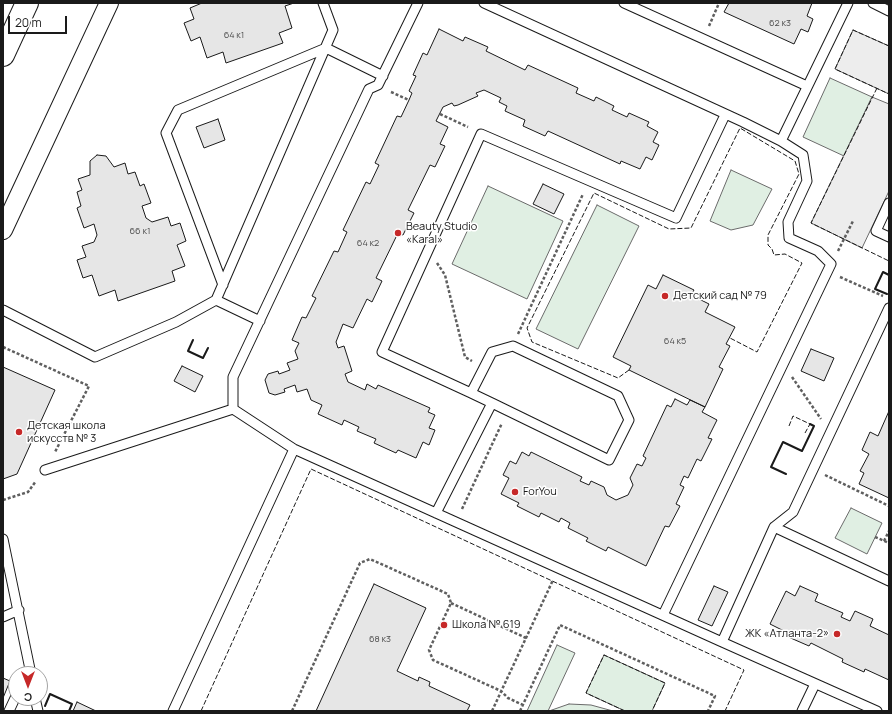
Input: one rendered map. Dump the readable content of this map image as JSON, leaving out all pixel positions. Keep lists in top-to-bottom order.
{
  "places": [
    "Beauty Studio «Karal»",
    "Детский сад № 79",
    "Детская школа искусств № 3",
    "ForYou",
    "Школа № 619",
    "ЖК «Атланта-2»"
  ],
  "house_numbers": [
    "62 к3",
    "64 к1",
    "66 к1",
    "64 к2",
    "64 к5",
    "68 к3"
  ],
  "scale_bar": "20 m",
  "north": "bottom"
}
